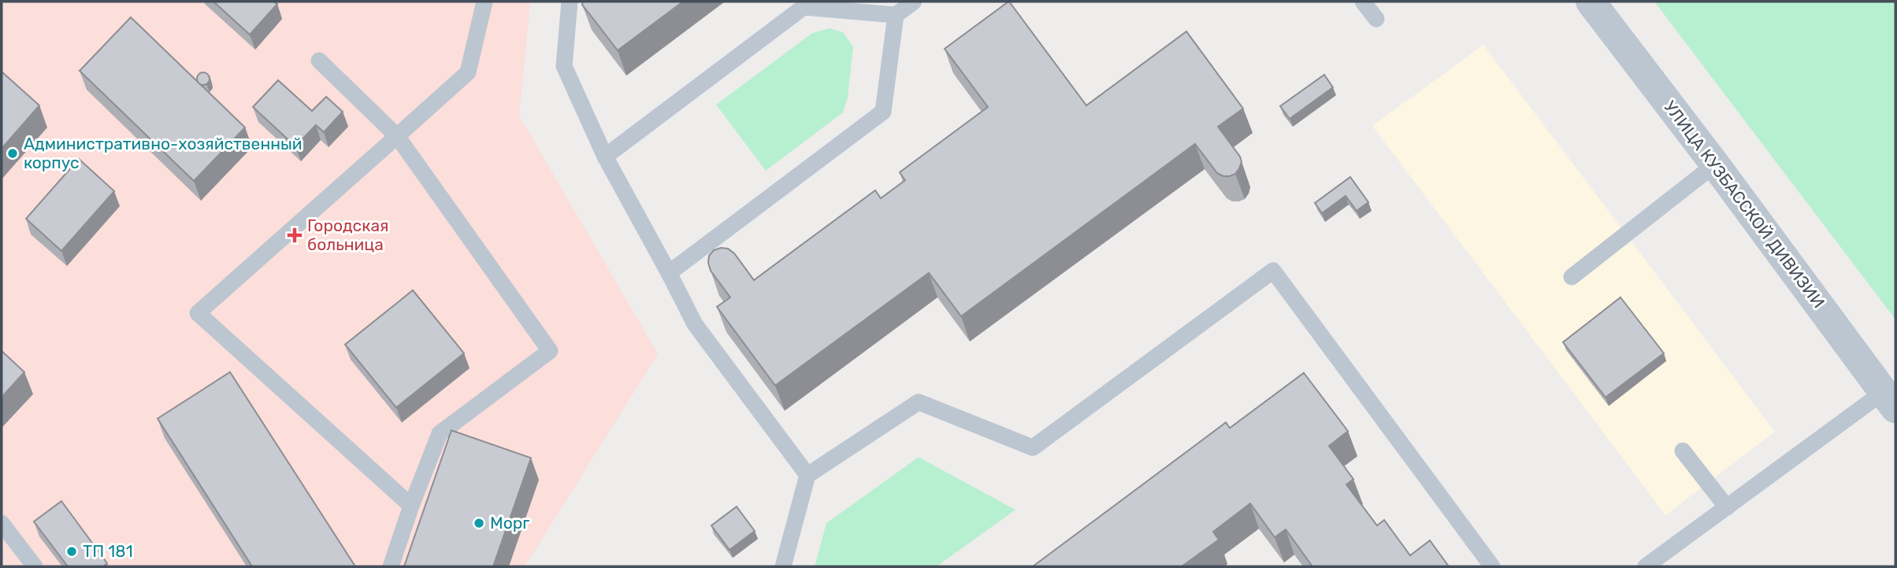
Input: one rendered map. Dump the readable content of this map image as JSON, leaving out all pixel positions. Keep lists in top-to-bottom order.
{
  "streets": {
    "street": ["УЛИЦА КУЗБАССКОЙ ДИВИЗИИ"]
  },
  "places": {
    "other": ["Административно-хозяйственный корпус", "Морг", "ТП 181"],
    "health": ["Городская больница"]
  }
}
